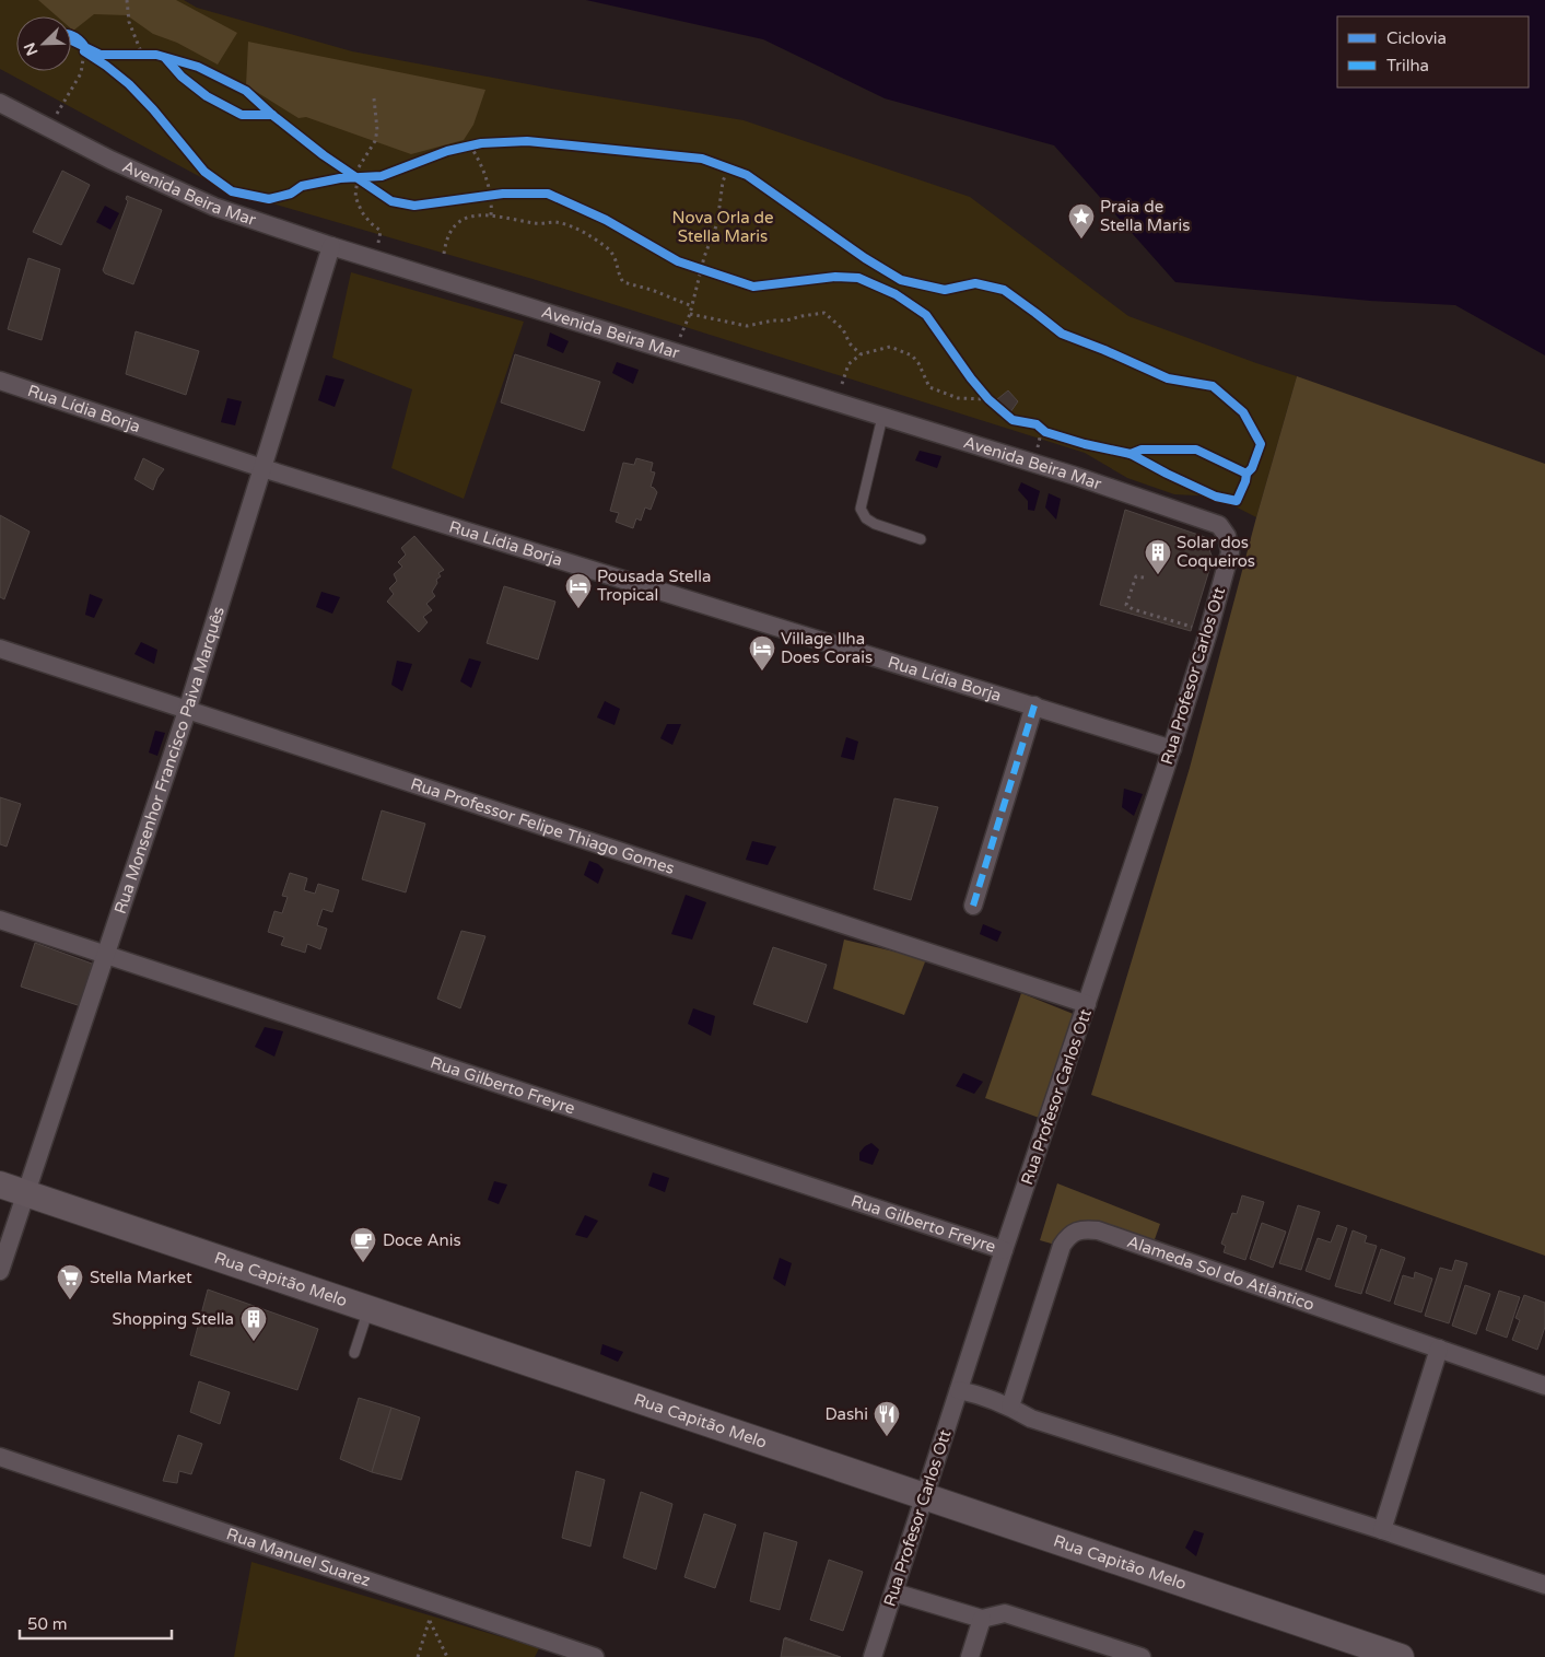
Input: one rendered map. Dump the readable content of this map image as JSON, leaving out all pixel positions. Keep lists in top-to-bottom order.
{
  "streets": {
    "main road": ["Rua Capitão Melo"],
    "street": [
      "Avenida Beira Mar",
      "Rua Lídia Borja",
      "Rua Profesor Carlos Ott",
      "Rua Monsenhor Francisco Paiva Marquês",
      "Rua Professor Felipe Thiago Gomes",
      "Rua Gilberto Freyre",
      "Alameda Sol do Atlântico",
      "Rua Manuel Suarez"
    ]
  },
  "crossings": [
    ["Avenida Beira Mar", "Rua Profesor Carlos Ott"],
    ["Avenida Beira Mar", "Rua Monsenhor Francisco Paiva Marquês"],
    ["Rua Lídia Borja", "Rua Profesor Carlos Ott"],
    ["Rua Lídia Borja", "Rua Monsenhor Francisco Paiva Marquês"],
    ["Rua Profesor Carlos Ott", "Rua Professor Felipe Thiago Gomes"],
    ["Rua Profesor Carlos Ott", "Rua Gilberto Freyre"],
    ["Rua Profesor Carlos Ott", "Rua Capitão Melo"],
    ["Rua Monsenhor Francisco Paiva Marquês", "Rua Professor Felipe Thiago Gomes"],
    ["Rua Monsenhor Francisco Paiva Marquês", "Rua Gilberto Freyre"],
    ["Rua Monsenhor Francisco Paiva Marquês", "Rua Capitão Melo"]
  ],
  "parks": ["Nova Orla de Stella Maris"],
  "places": {
    "place": ["Praia de Stella Maris"],
    "building": ["Solar dos Coqueiros", "Shopping Stella"],
    "hotel": ["Pousada Stella Tropical", "Village Ilha Does Corais"],
    "cafe": ["Doce Anis"],
    "supermarket": ["Stella Market"],
    "restaurant": ["Dashi"]
  },
  "legend": ["Ciclovia", "Trilha"],
  "scale_bar": "50 m",
  "north": "bottom left"
}
